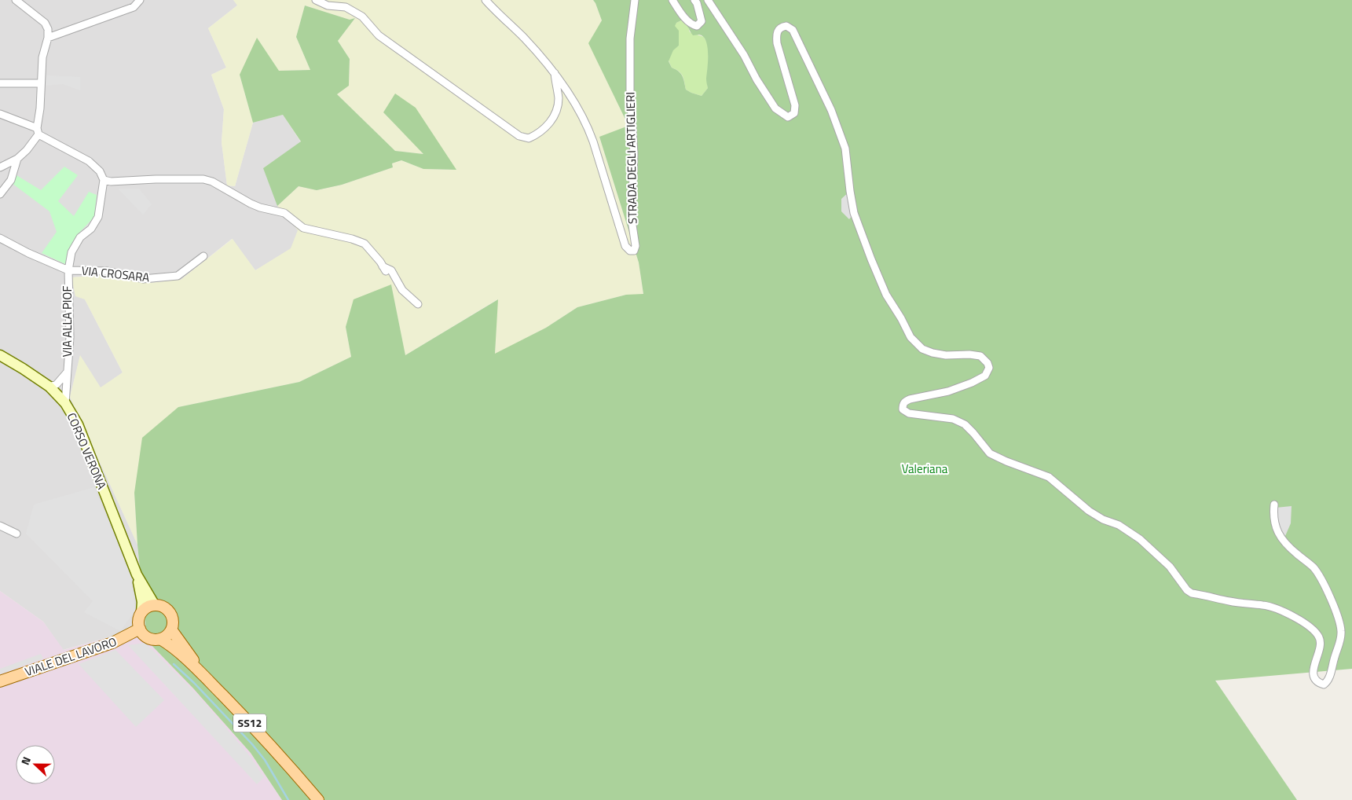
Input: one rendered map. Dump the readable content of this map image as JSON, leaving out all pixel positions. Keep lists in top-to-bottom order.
{
  "streets": {
    "main road": ["CORSO VERONA", "VIALE DEL LAVORO", "SS12"],
    "street": ["STRADA DEGLI ARTIGLIERI", "VIA CROSARA", "VIA ALLA PIOF"]
  },
  "crossings": [
    ["VIA CROSARA", "VIA ALLA PIOF"],
    ["VIA ALLA PIOF", "CORSO VERONA"],
    ["CORSO VERONA", "SS12"],
    ["VIALE DEL LAVORO", "SS12"]
  ],
  "parks": ["Valeriana"],
  "north": "left"
}
